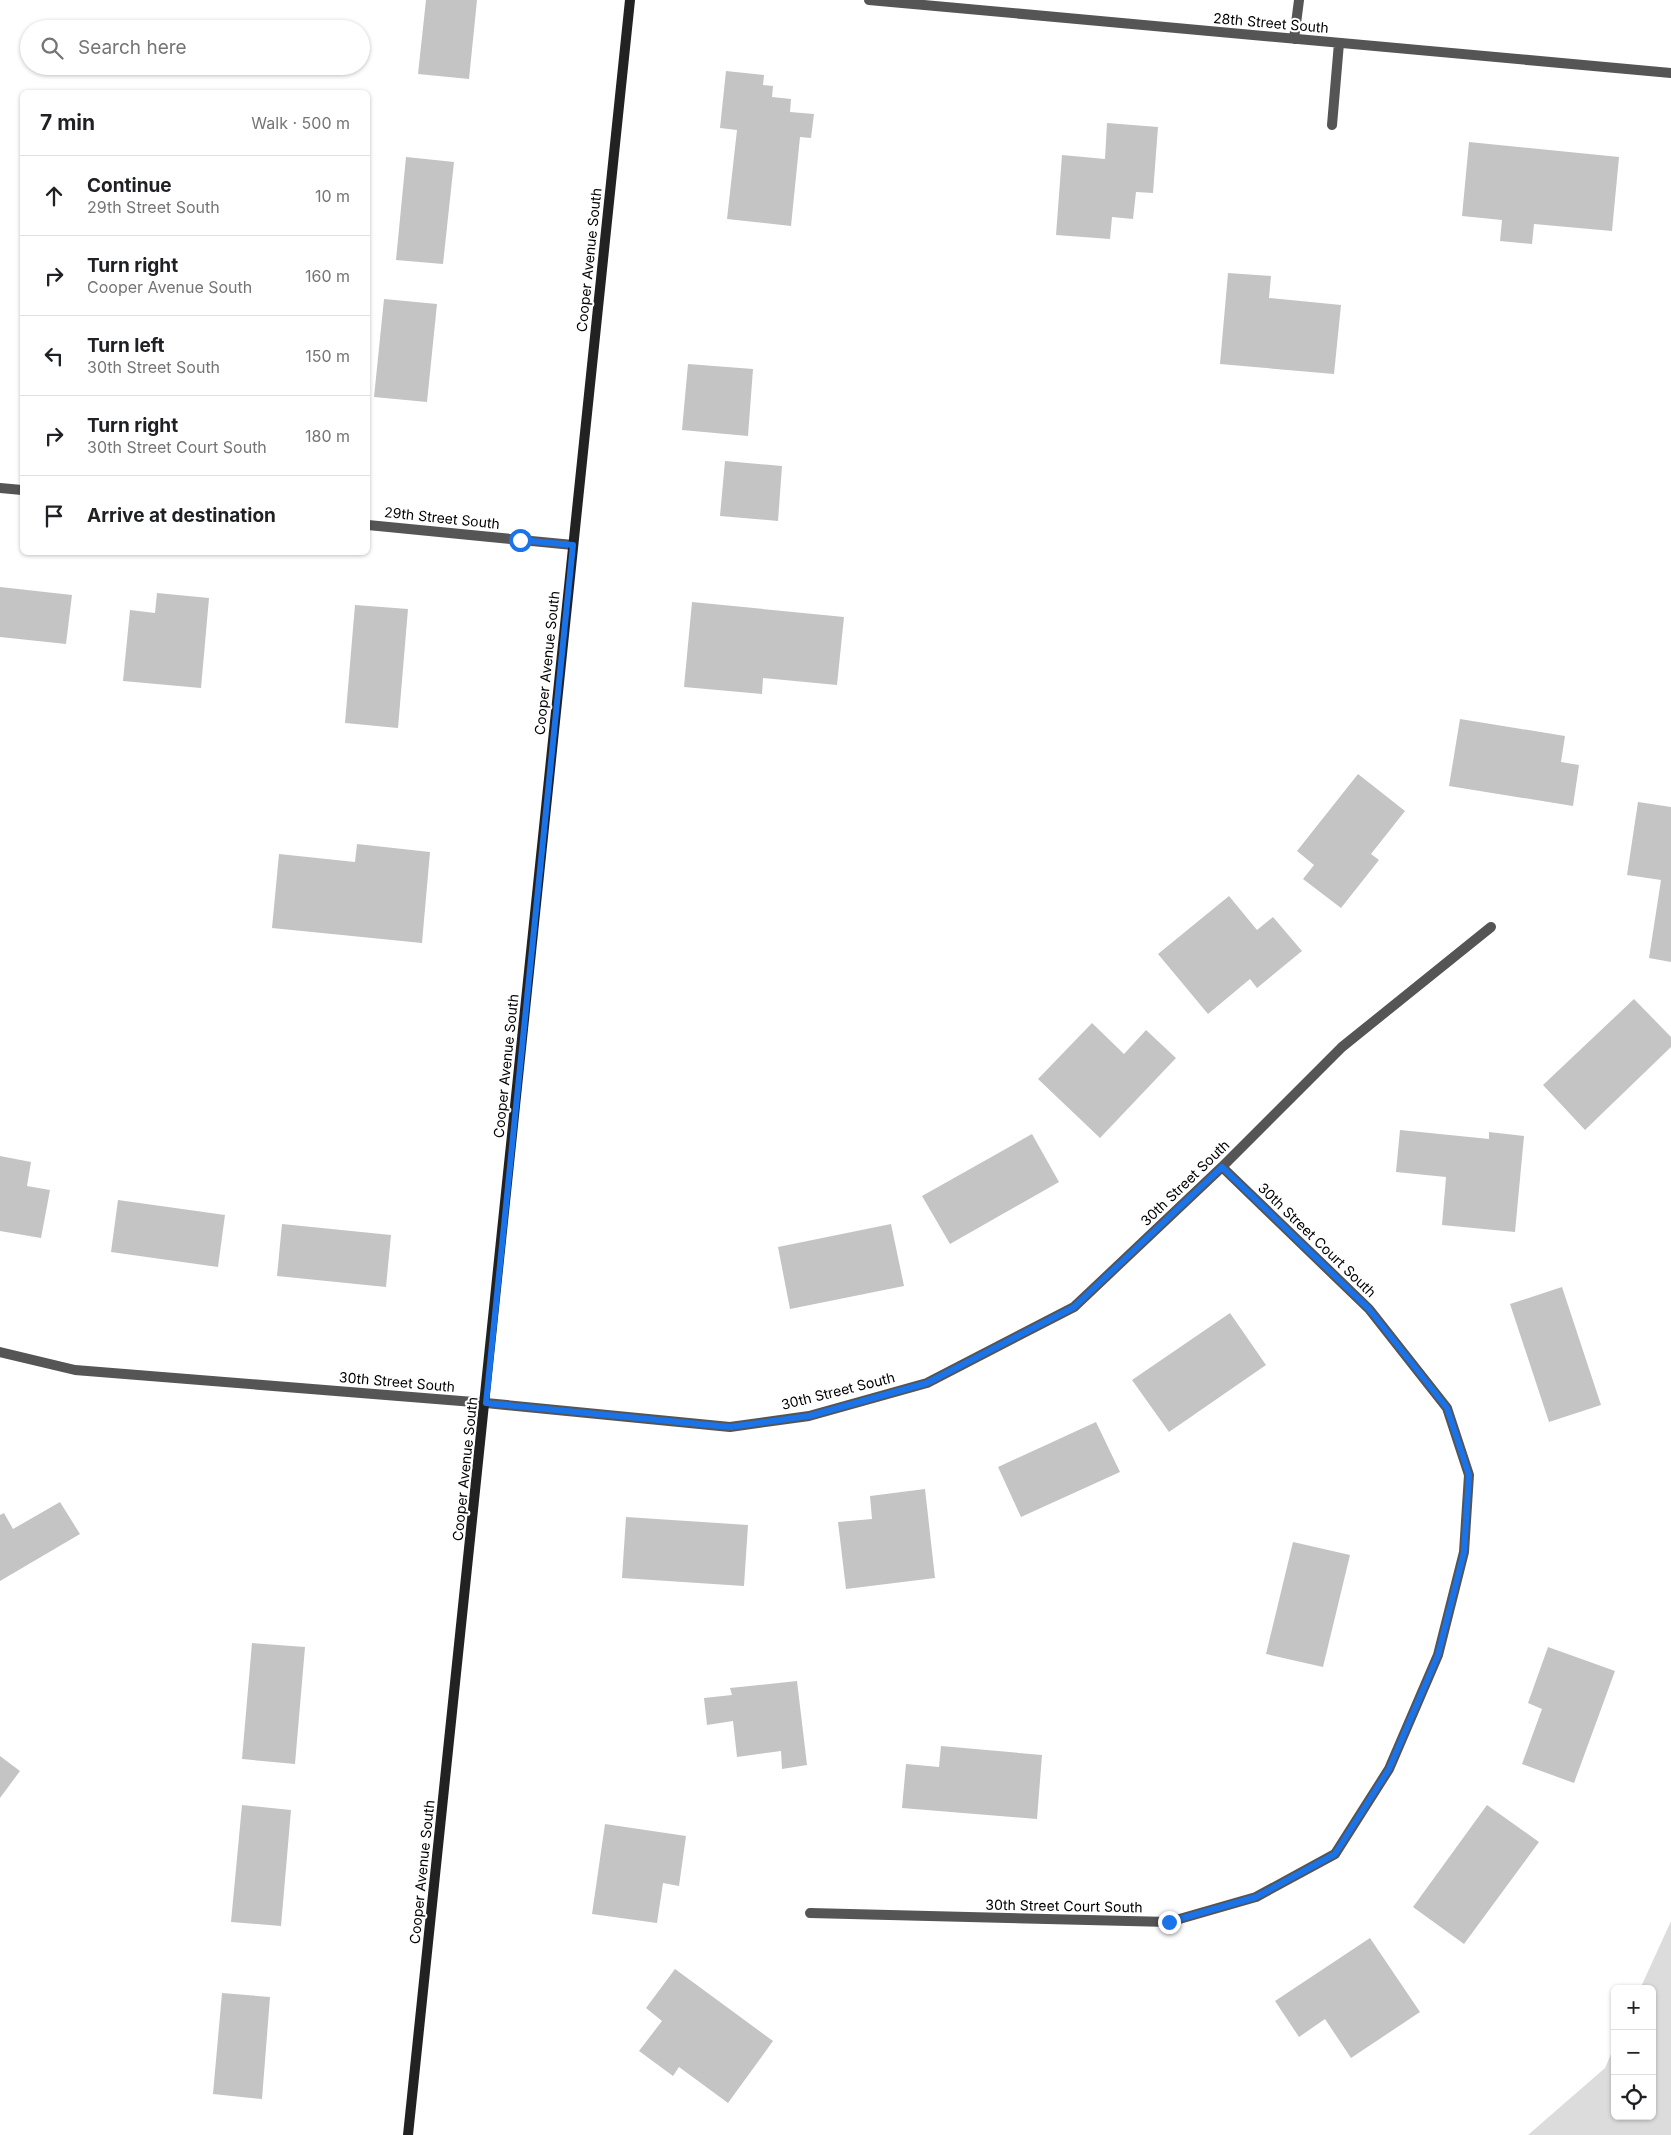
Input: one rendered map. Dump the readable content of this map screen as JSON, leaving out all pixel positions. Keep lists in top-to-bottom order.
{
  "streets": {
    "street": [
      "28th Street South",
      "Cooper Avenue South",
      "29th Street South",
      "30th Street South",
      "30th Street Court South"
    ]
  },
  "crossings": [
    ["Cooper Avenue South", "29th Street South"],
    ["Cooper Avenue South", "30th Street South"],
    ["30th Street South", "30th Street Court South"]
  ],
  "page": {
    "search": "Search here",
    "heading": ["7 min", "Walk · 500 m"],
    "list": [
      ["Continue", "29th Street South", "10 m"],
      ["Turn right", "Cooper Avenue South", "160 m"],
      ["Turn left", "30th Street South", "150 m"],
      ["Turn right", "30th Street Court South", "180 m"],
      "Arrive at destination"
    ],
    "map_buttons": ["+", "−"]
  }
}
